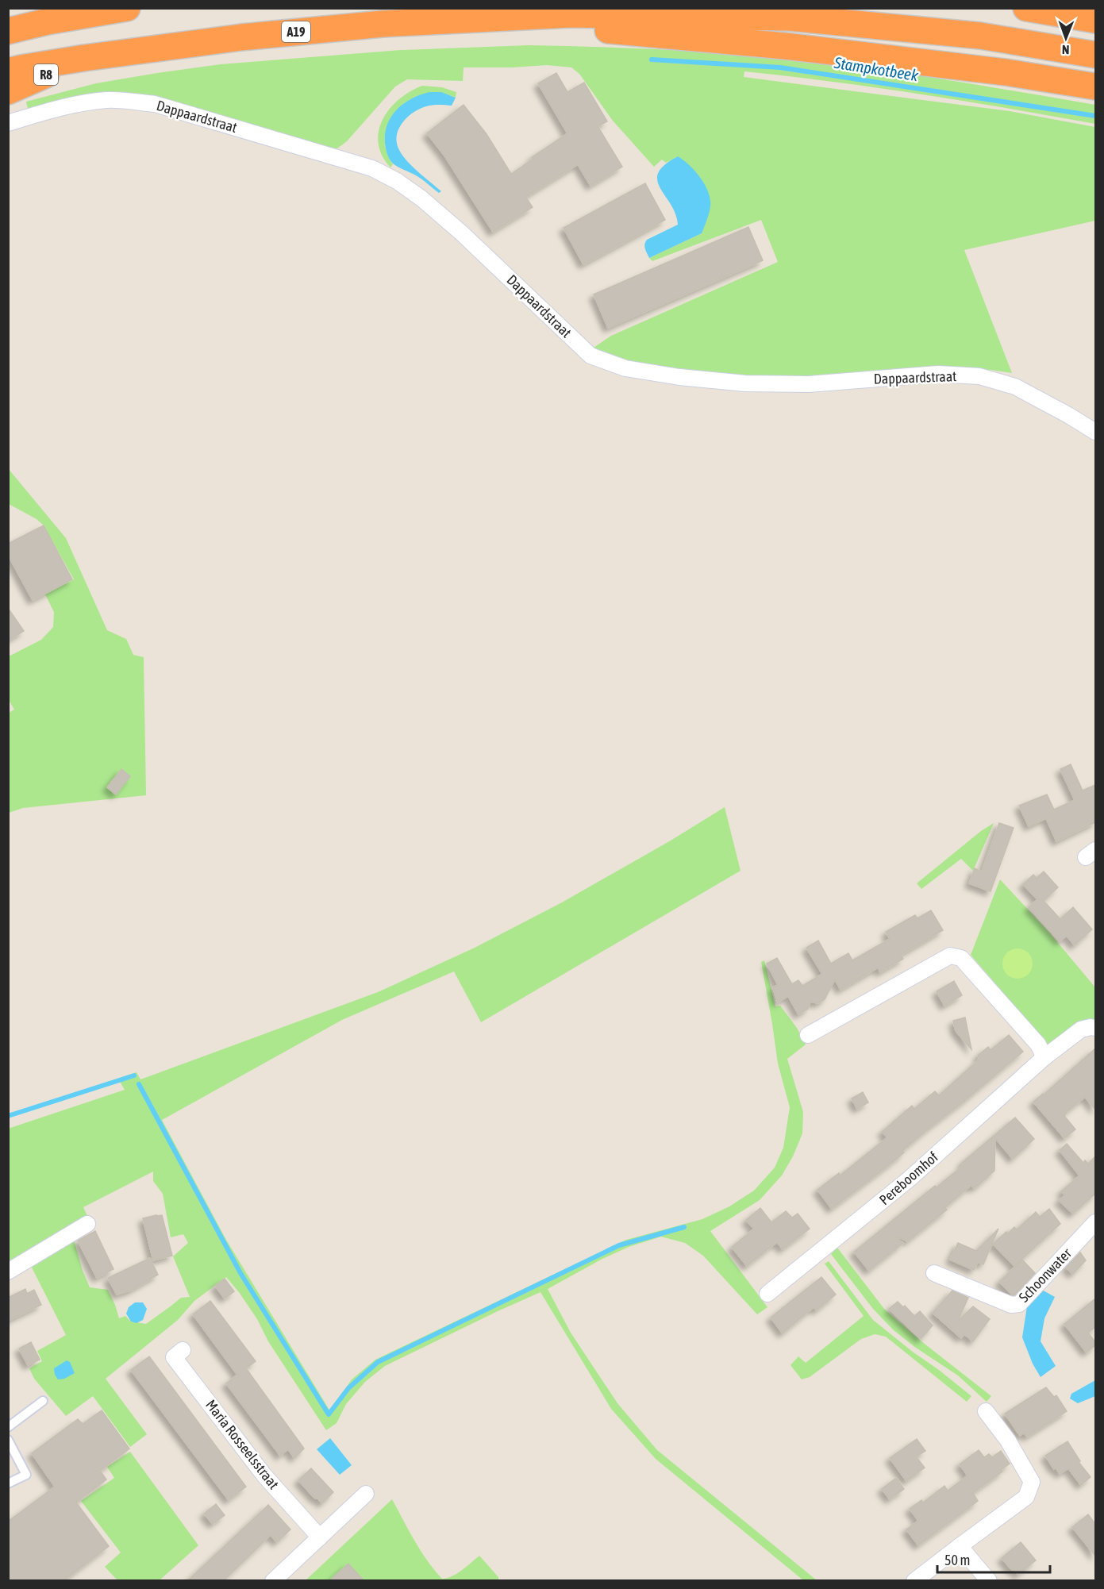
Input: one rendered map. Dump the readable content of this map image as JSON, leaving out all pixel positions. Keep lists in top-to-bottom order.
{
  "streets": {
    "highway": ["A19", "R8"],
    "street": [
      "Dappaardstraat",
      "Pereboomhof",
      "Schoonwater",
      "Maria Rosseelsstraat"
    ]
  },
  "crossings": [
    ["A19", "R8"]
  ],
  "water": ["Stampkotbeek"],
  "scale_bar": "50 m",
  "north": "bottom"
}
